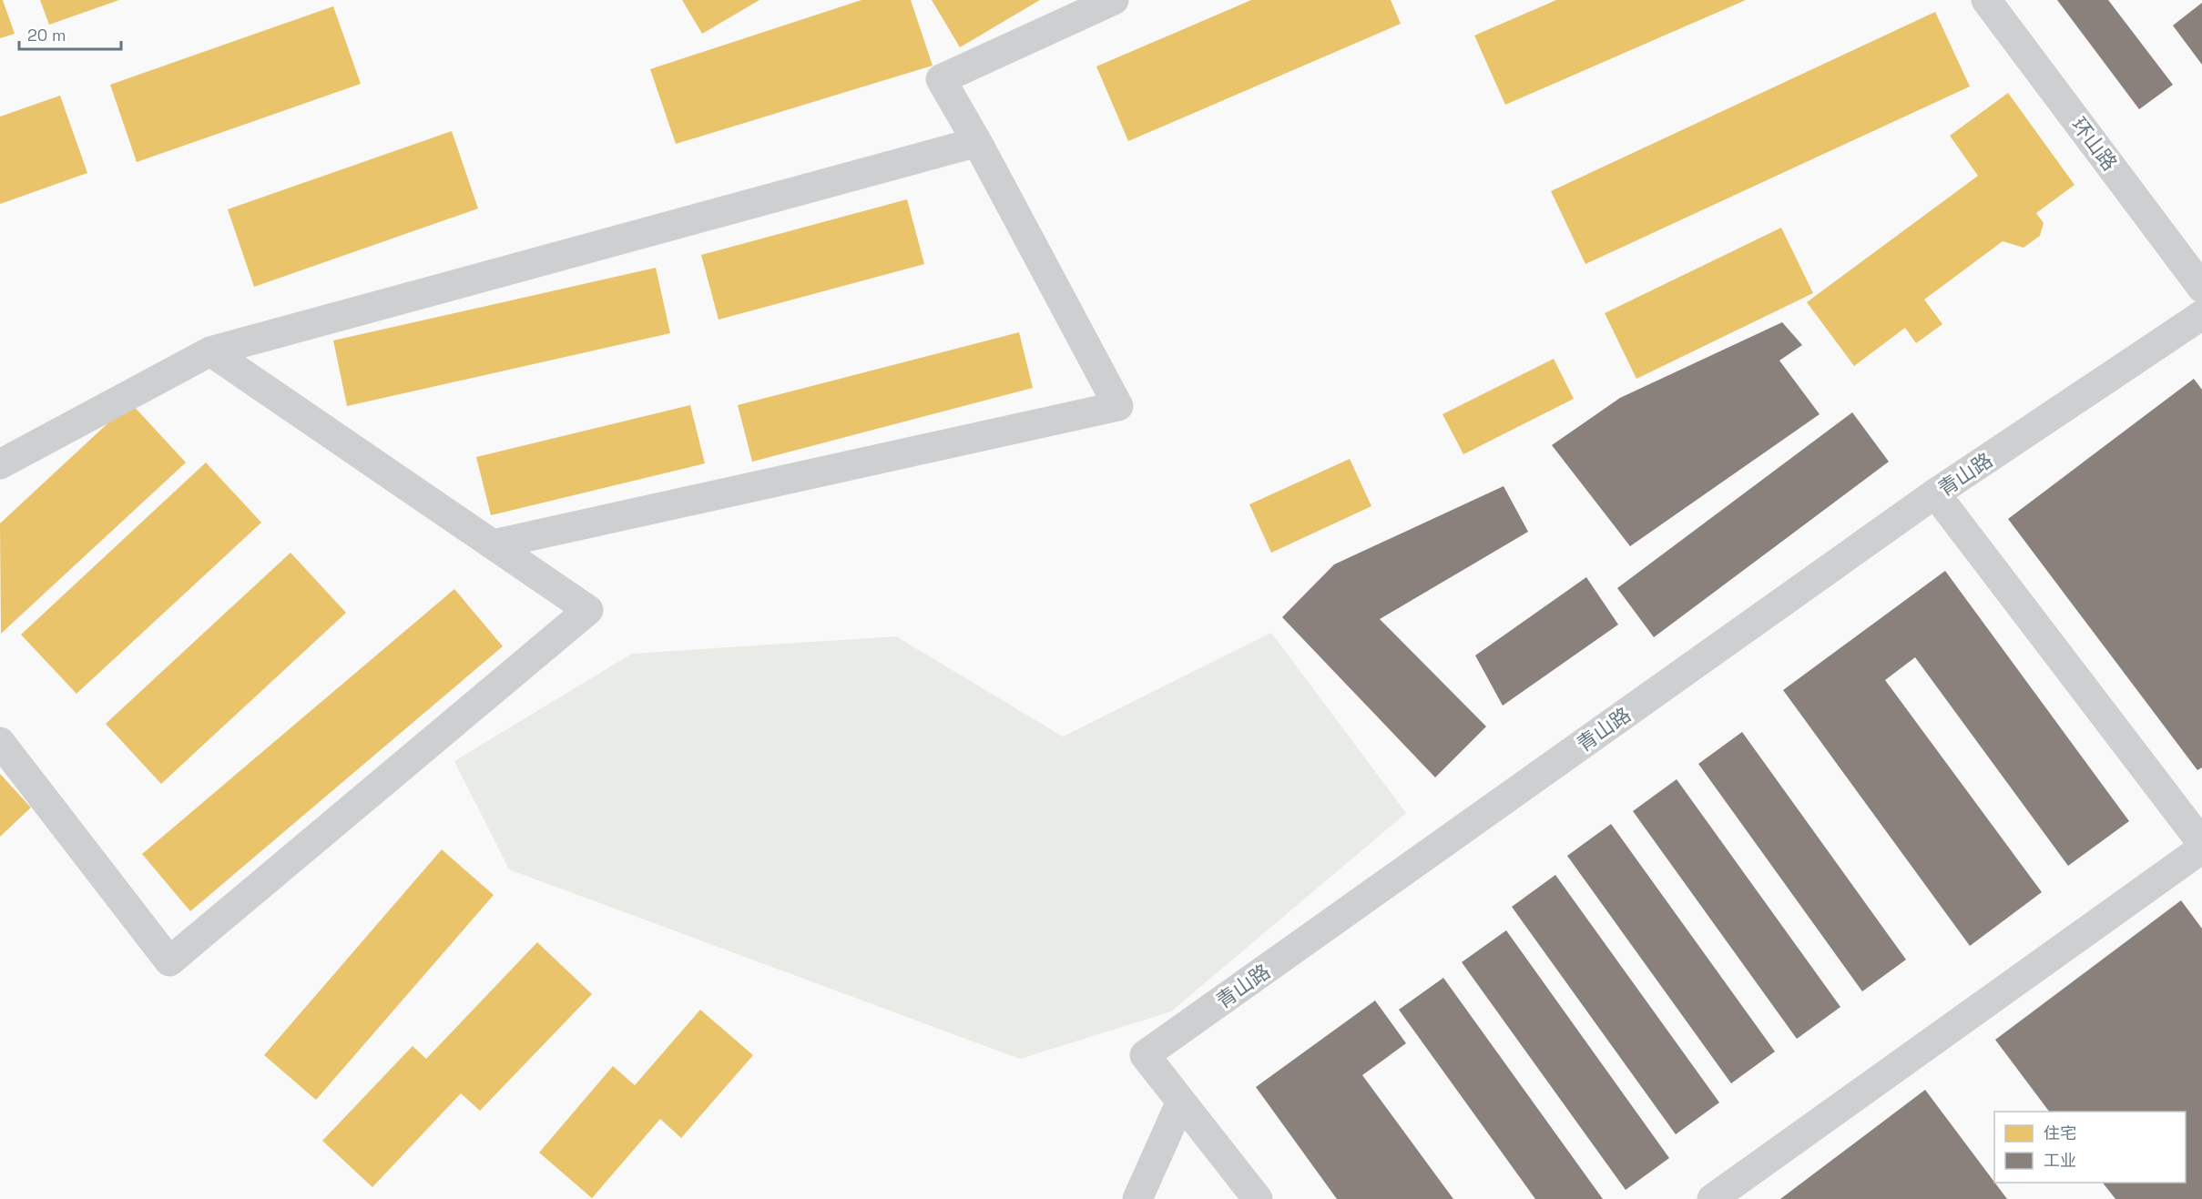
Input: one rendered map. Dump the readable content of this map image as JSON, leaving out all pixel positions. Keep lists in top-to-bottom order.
{
  "streets": {
    "street": ["环山路", "青山路"]
  },
  "legend": ["住宅", "工业"],
  "scale_bar": "20 m"
}
